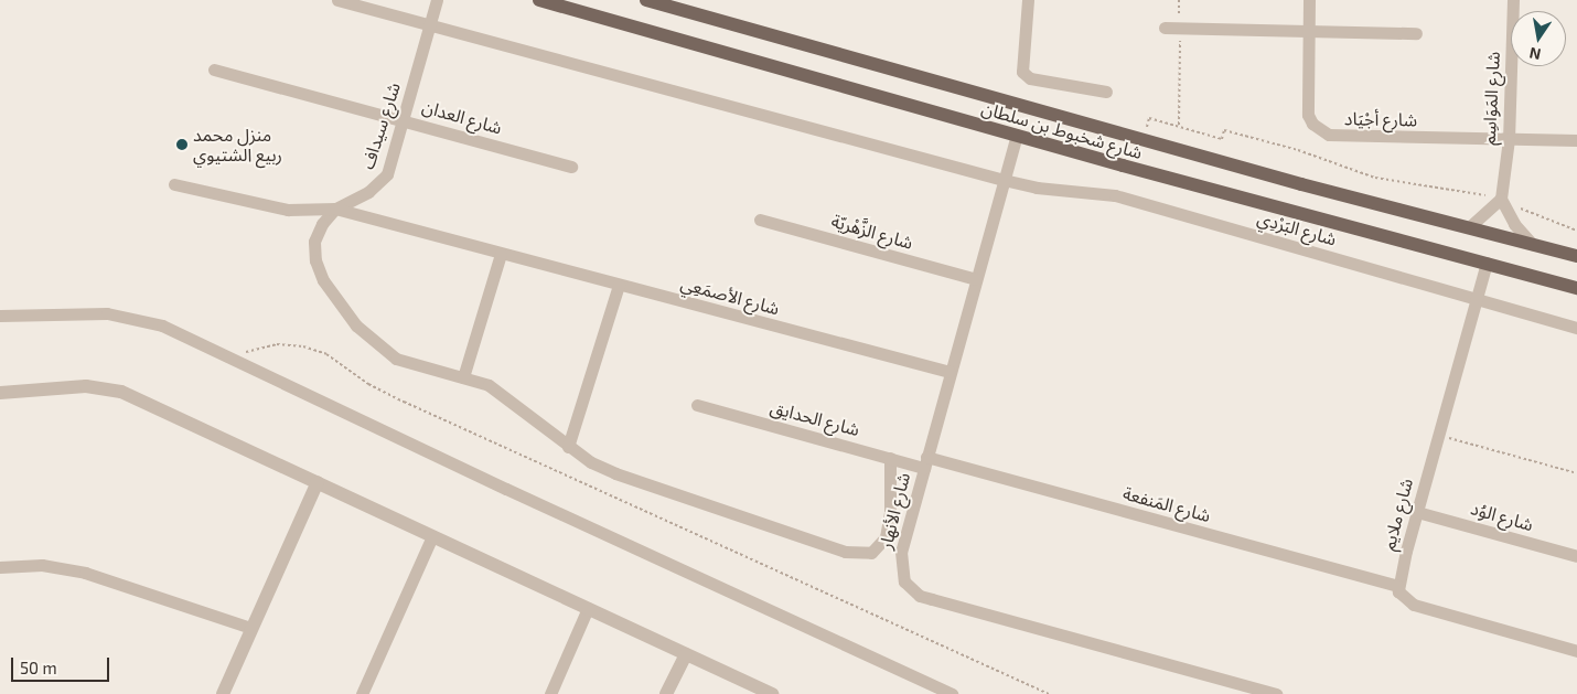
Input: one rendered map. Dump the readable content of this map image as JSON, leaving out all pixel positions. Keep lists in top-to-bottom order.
{
  "streets": {
    "main road": ["شارع شخبوط بن سلطان"],
    "street": [
      "شارع المَوَاسِم",
      "شارع العدان",
      "شارع أجْيَاد",
      "شارع سيداف",
      "شارع البَرْدِي",
      "شارع الزَّهْريّة",
      "شارع الأصمَعِي",
      "شارع الحدايق",
      "شارع المَنفعة",
      "شارع الأنهار",
      "شارع ملايم",
      "شارع الوُد"
    ]
  },
  "crossings": [
    ["شارع المَوَاسِم", "شارع أجْيَاد"],
    ["شارع العدان", "شارع سيداف"],
    ["شارع سيداف", "شارع البَرْدِي"],
    ["شارع سيداف", "شارع الأصمَعِي"],
    ["شارع سيداف", "شارع الحدايق"],
    ["شارع شخبوط بن سلطان", "شارع الأنهار"],
    ["شارع شخبوط بن سلطان", "شارع ملايم"],
    ["شارع البَرْدِي", "شارع الأنهار"],
    ["شارع البَرْدِي", "شارع ملايم"],
    ["شارع الزَّهْريّة", "شارع الأنهار"],
    ["شارع الأصمَعِي", "شارع الأنهار"],
    ["شارع الحدايق", "شارع المَنفعة"],
    ["شارع الحدايق", "شارع الأنهار"],
    ["شارع المَنفعة", "شارع الأنهار"],
    ["شارع المَنفعة", "شارع ملايم"],
    ["شارع ملايم", "شارع الوُد"]
  ],
  "places": ["منزل محمد ربيع الشتيوي"],
  "scale_bar": "50 m",
  "north": "bottom"
}
